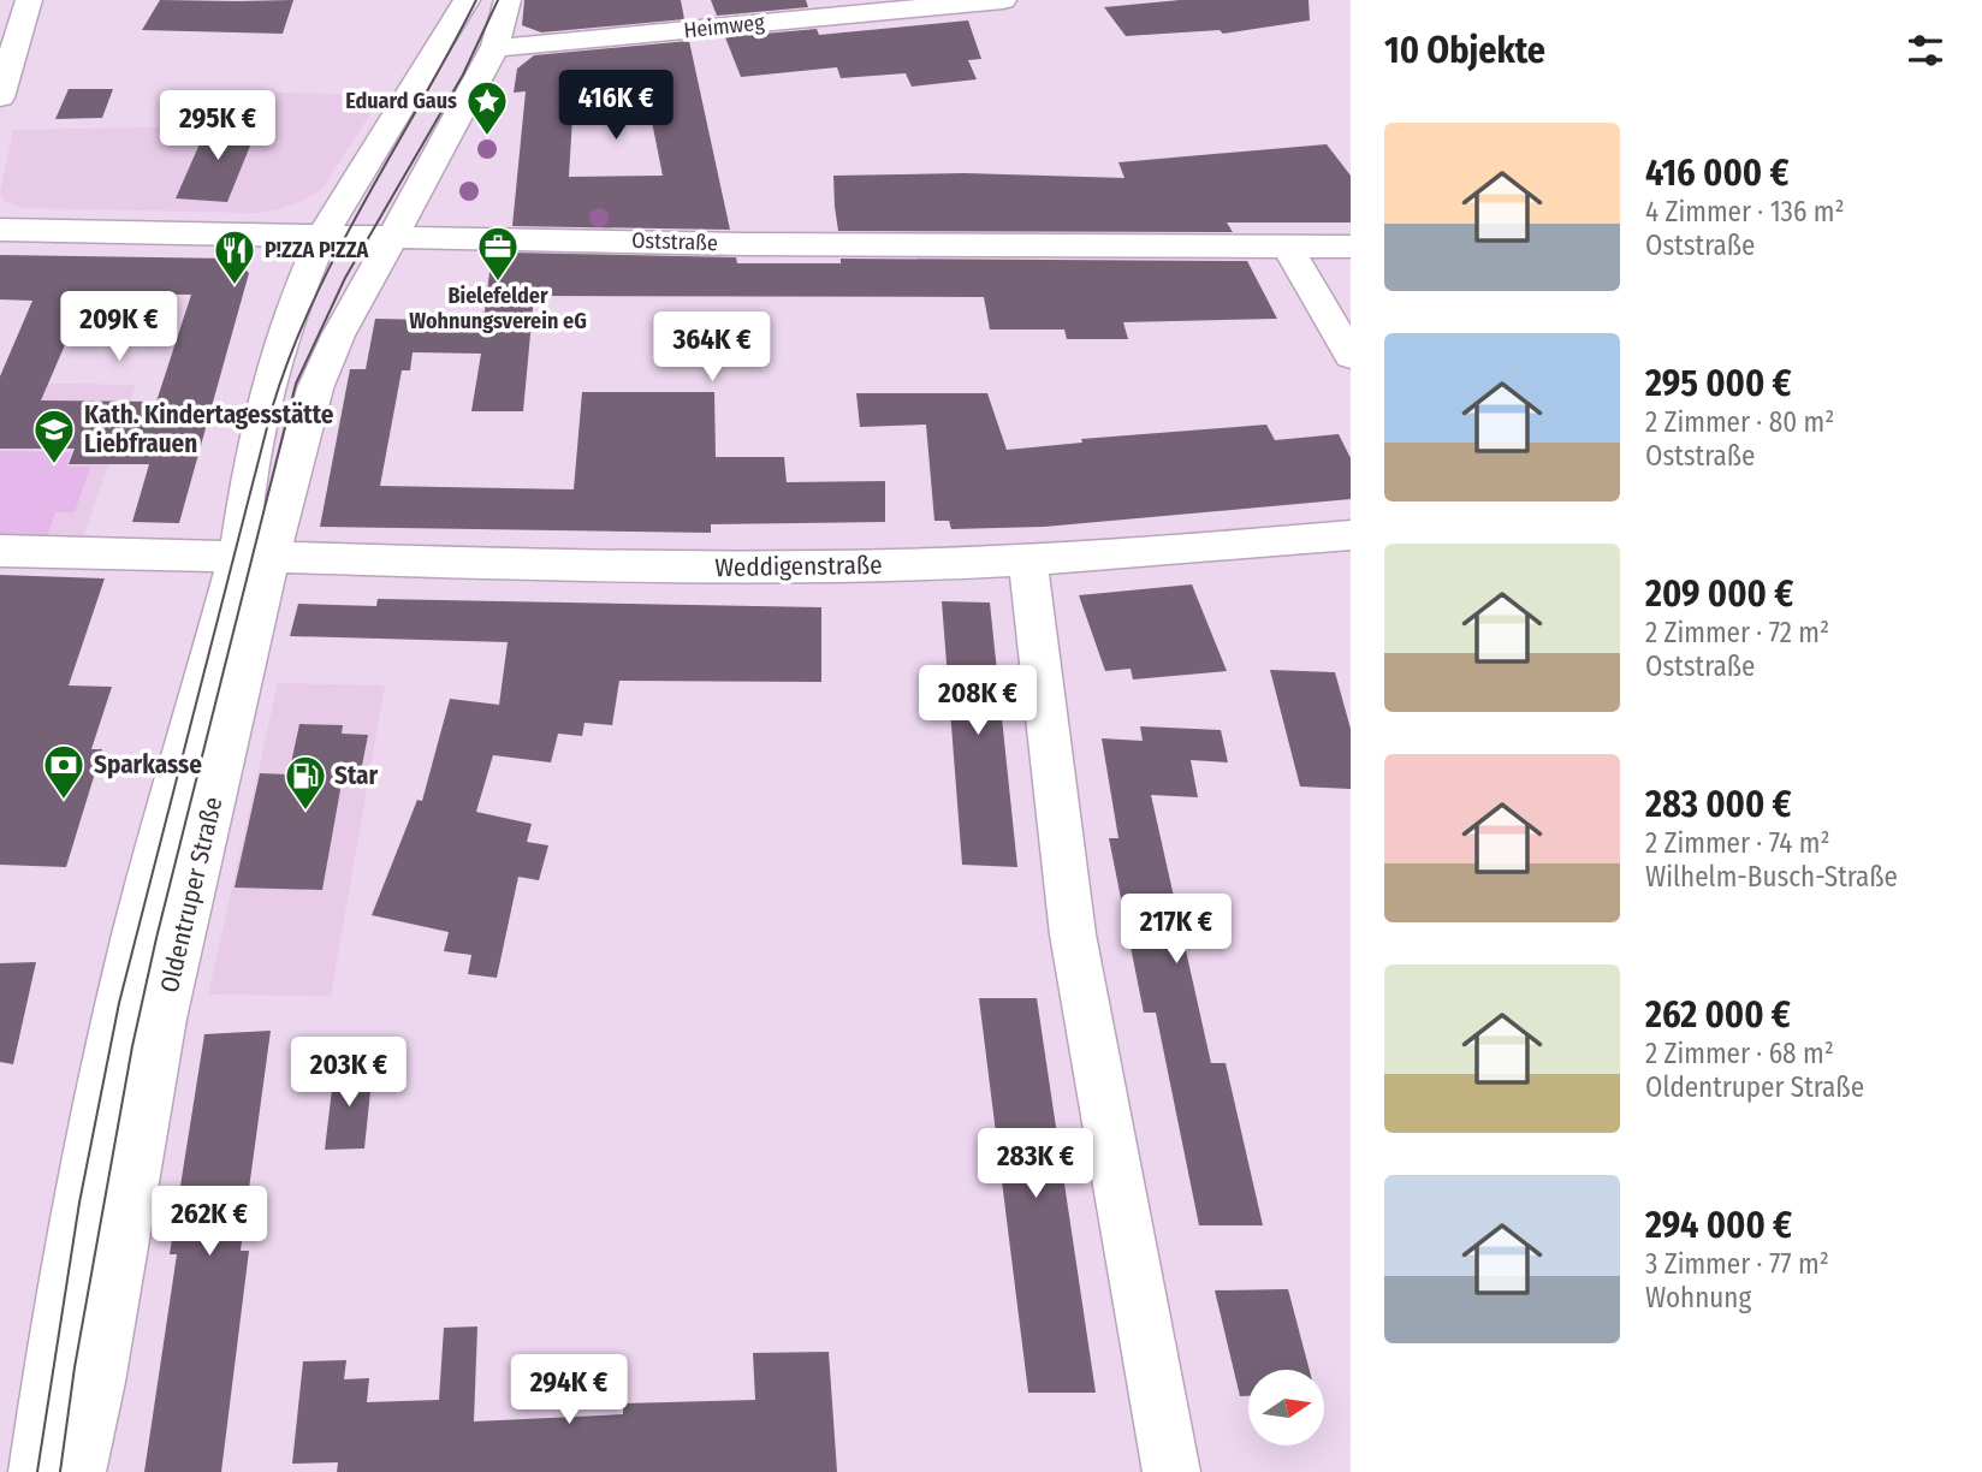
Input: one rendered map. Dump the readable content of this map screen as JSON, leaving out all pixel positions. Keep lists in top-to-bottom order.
{
  "streets": {
    "street": [
      "Heimweg",
      "Oststraße",
      "Weddigenstraße",
      "Oldentruper Straße"
    ]
  },
  "crossings": [
    ["Heimweg", "Oldentruper Straße"],
    ["Oststraße", "Oldentruper Straße"],
    ["Weddigenstraße", "Oldentruper Straße"]
  ],
  "places": {
    "place": ["Eduard Gaus"],
    "office": ["Bielefelder Wohnungsverein eG"],
    "restaurant": ["P!ZZA P!ZZA"],
    "school or university": ["Kath. Kindertagesstätte Liebfrauen"],
    "bank": ["Sparkasse"],
    "fuel station": ["Star"]
  },
  "north": "right",
  "page": {
    "heading": "10 Objekte",
    "price": [
      "416K €",
      "295K €",
      "209K €",
      "364K €",
      "208K €",
      "217K €",
      "203K €",
      "283K €",
      "262K €",
      "294K €"
    ],
    "list": [
      {
        "name": "416 000 €",
        "note": "4 Zimmer · 136 m² · Oststraße"
      },
      {
        "name": "295 000 €",
        "note": "2 Zimmer · 80 m² · Oststraße"
      },
      {
        "name": "209 000 €",
        "note": "2 Zimmer · 72 m² · Oststraße"
      },
      {
        "name": "283 000 €",
        "note": "2 Zimmer · 74 m² · Wilhelm-Busch-Straße"
      },
      {
        "name": "262 000 €",
        "note": "2 Zimmer · 68 m² · Oldentruper Straße"
      },
      {
        "name": "294 000 €",
        "note": "3 Zimmer · 77 m² · Wohnung"
      }
    ]
  }
}
